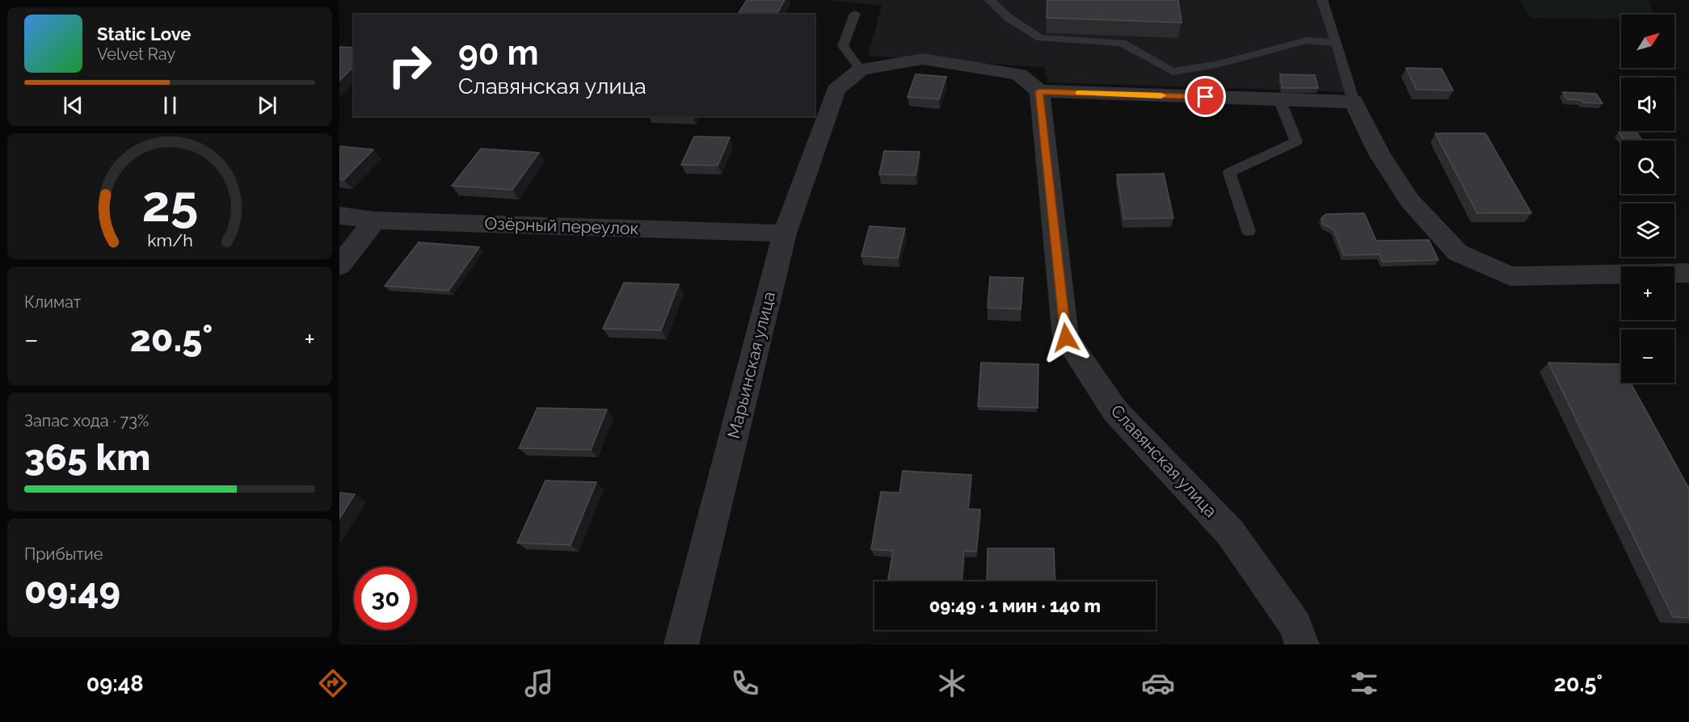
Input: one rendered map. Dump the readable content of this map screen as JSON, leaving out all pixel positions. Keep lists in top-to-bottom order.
{
  "streets": {
    "street": ["Озёрный переулок", "Марьинская улица", "Славянская улица"]
  },
  "crossings": [
    ["Озёрный переулок", "Марьинская улица"]
  ],
  "north": "top right",
  "page": {
    "song": ["Static Love", "Velvet Ray"],
    "map_buttons": ["+", "−"],
    "turn": ["90 m", "Славянская улица"],
    "tile": [
      "Климат",
      ["Запас хода · 73%", "365 km"],
      ["Прибытие", "09:49"]
    ],
    "heat": ["−", "20.5°", "+"],
    "limit": "30",
    "trip": "09:49 · 1 мин · 140 m",
    "tabs": ["09:48", "20.5°"],
    "gauge": ["25", "km/h"]
  }
}
